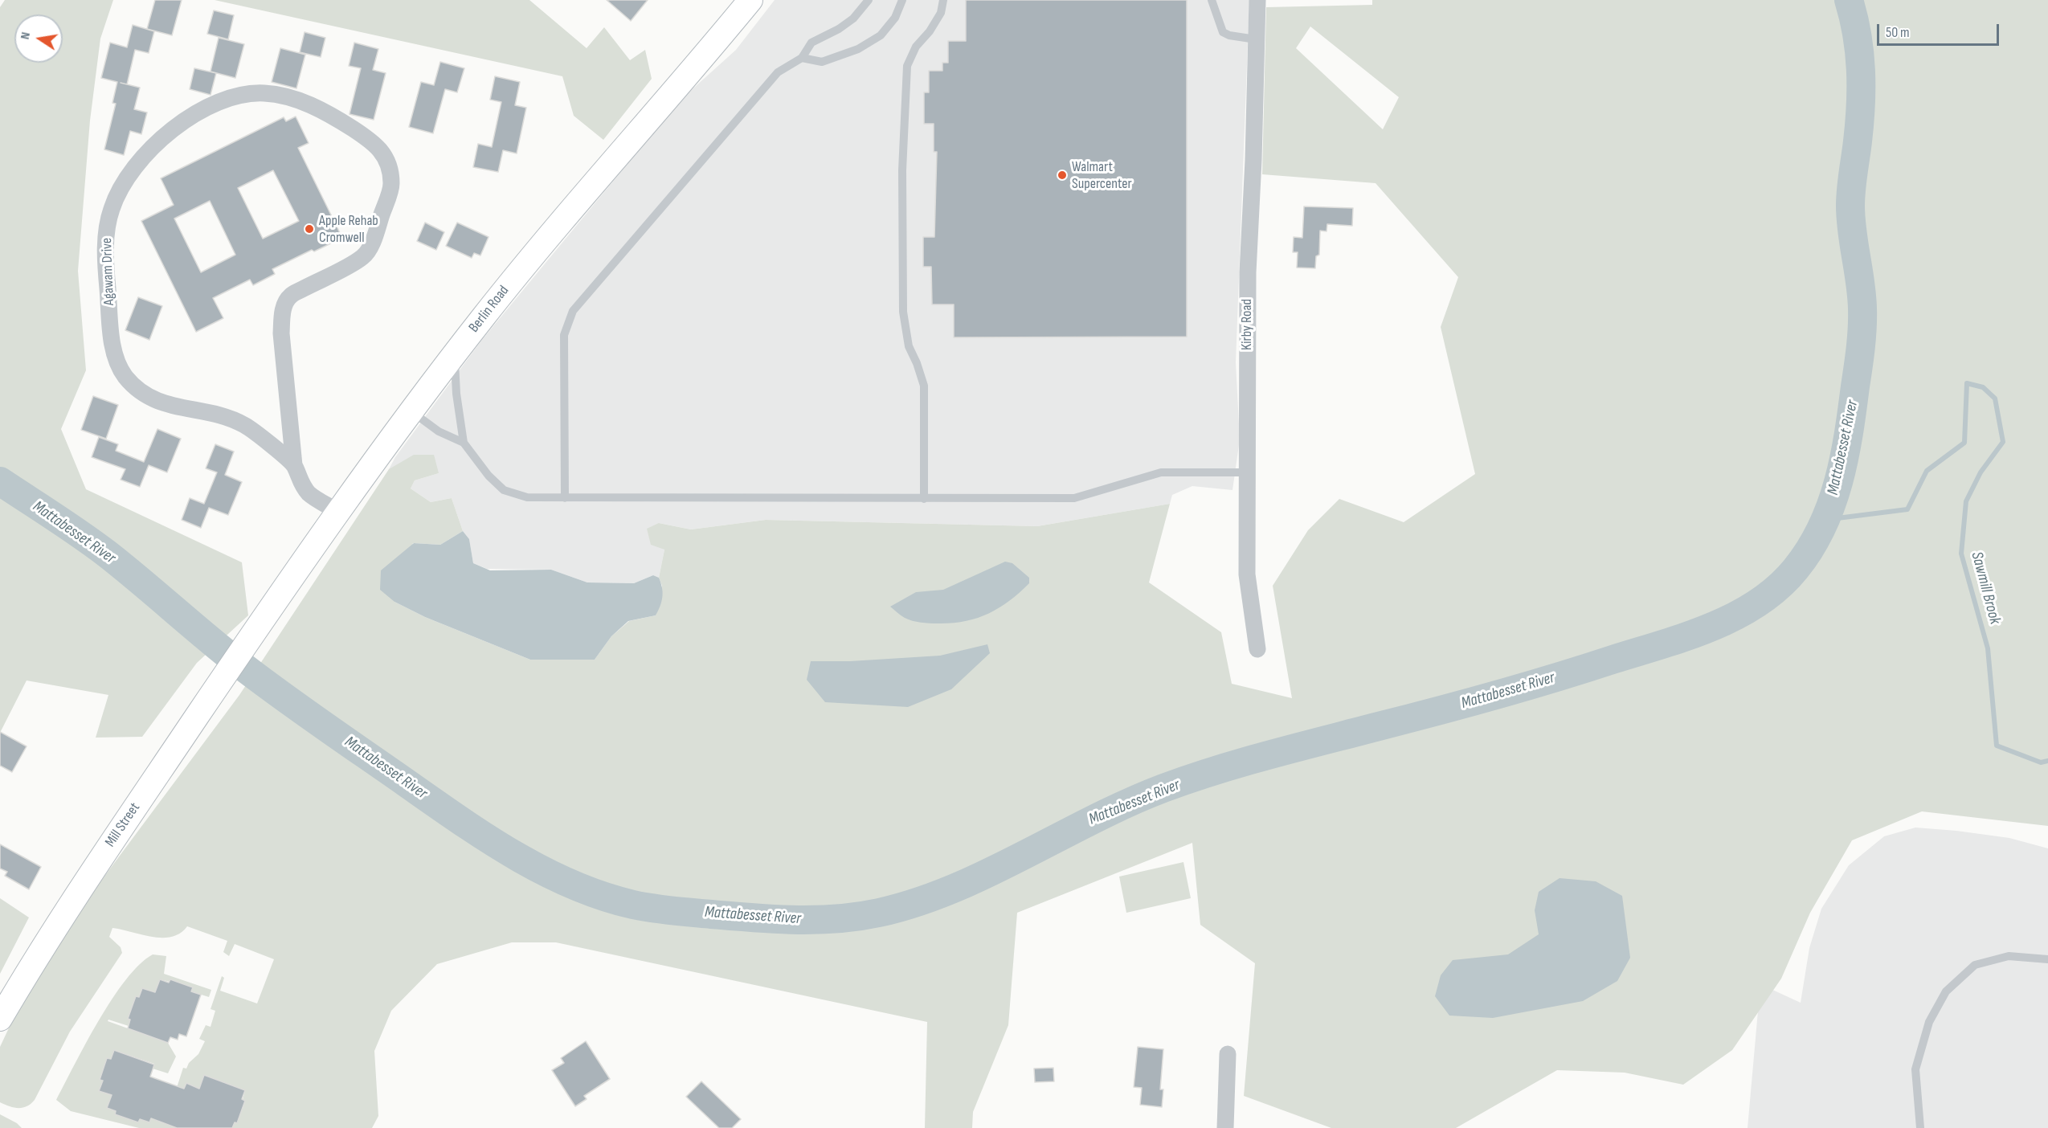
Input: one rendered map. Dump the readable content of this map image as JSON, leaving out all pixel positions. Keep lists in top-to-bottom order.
{
  "streets": {
    "main road": ["Berlin Road", "Mill Street"],
    "street": ["Agawam Drive", "Kirby Road"]
  },
  "crossings": [
    ["Agawam Drive", "Berlin Road"],
    ["Berlin Road", "Mill Street"]
  ],
  "water": ["Mattabesset River", "Sawmill Brook"],
  "places": ["Walmart Supercenter", "Apple Rehab Cromwell"],
  "scale_bar": "50 m",
  "north": "left"
}
